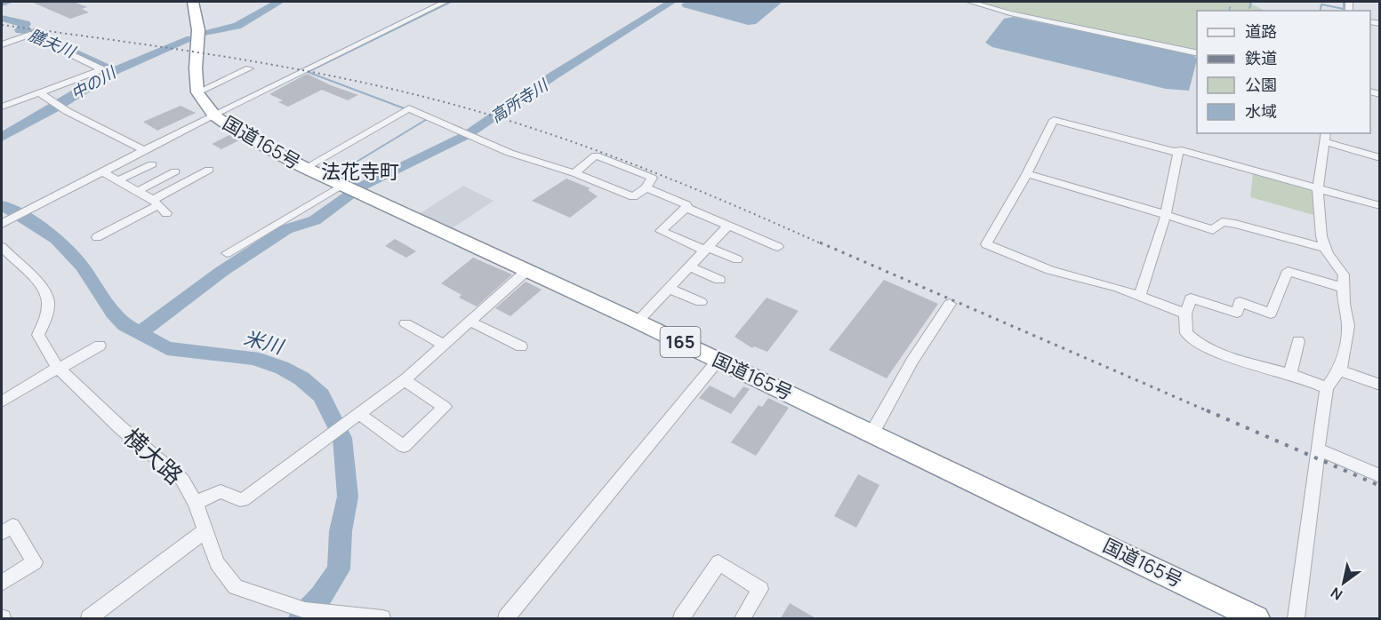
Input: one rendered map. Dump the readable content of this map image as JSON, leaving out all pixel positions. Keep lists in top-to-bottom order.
{
  "streets": {
    "highway": ["国道165号", "165"],
    "street": ["横大路"]
  },
  "districts": ["法花寺町"],
  "water": [
    "膳夫川",
    "中の川",
    "高所寺川",
    "米川"
  ],
  "legend": [
    "道路",
    "鉄道",
    "公園",
    "水域"
  ],
  "north": "bottom left"
}
